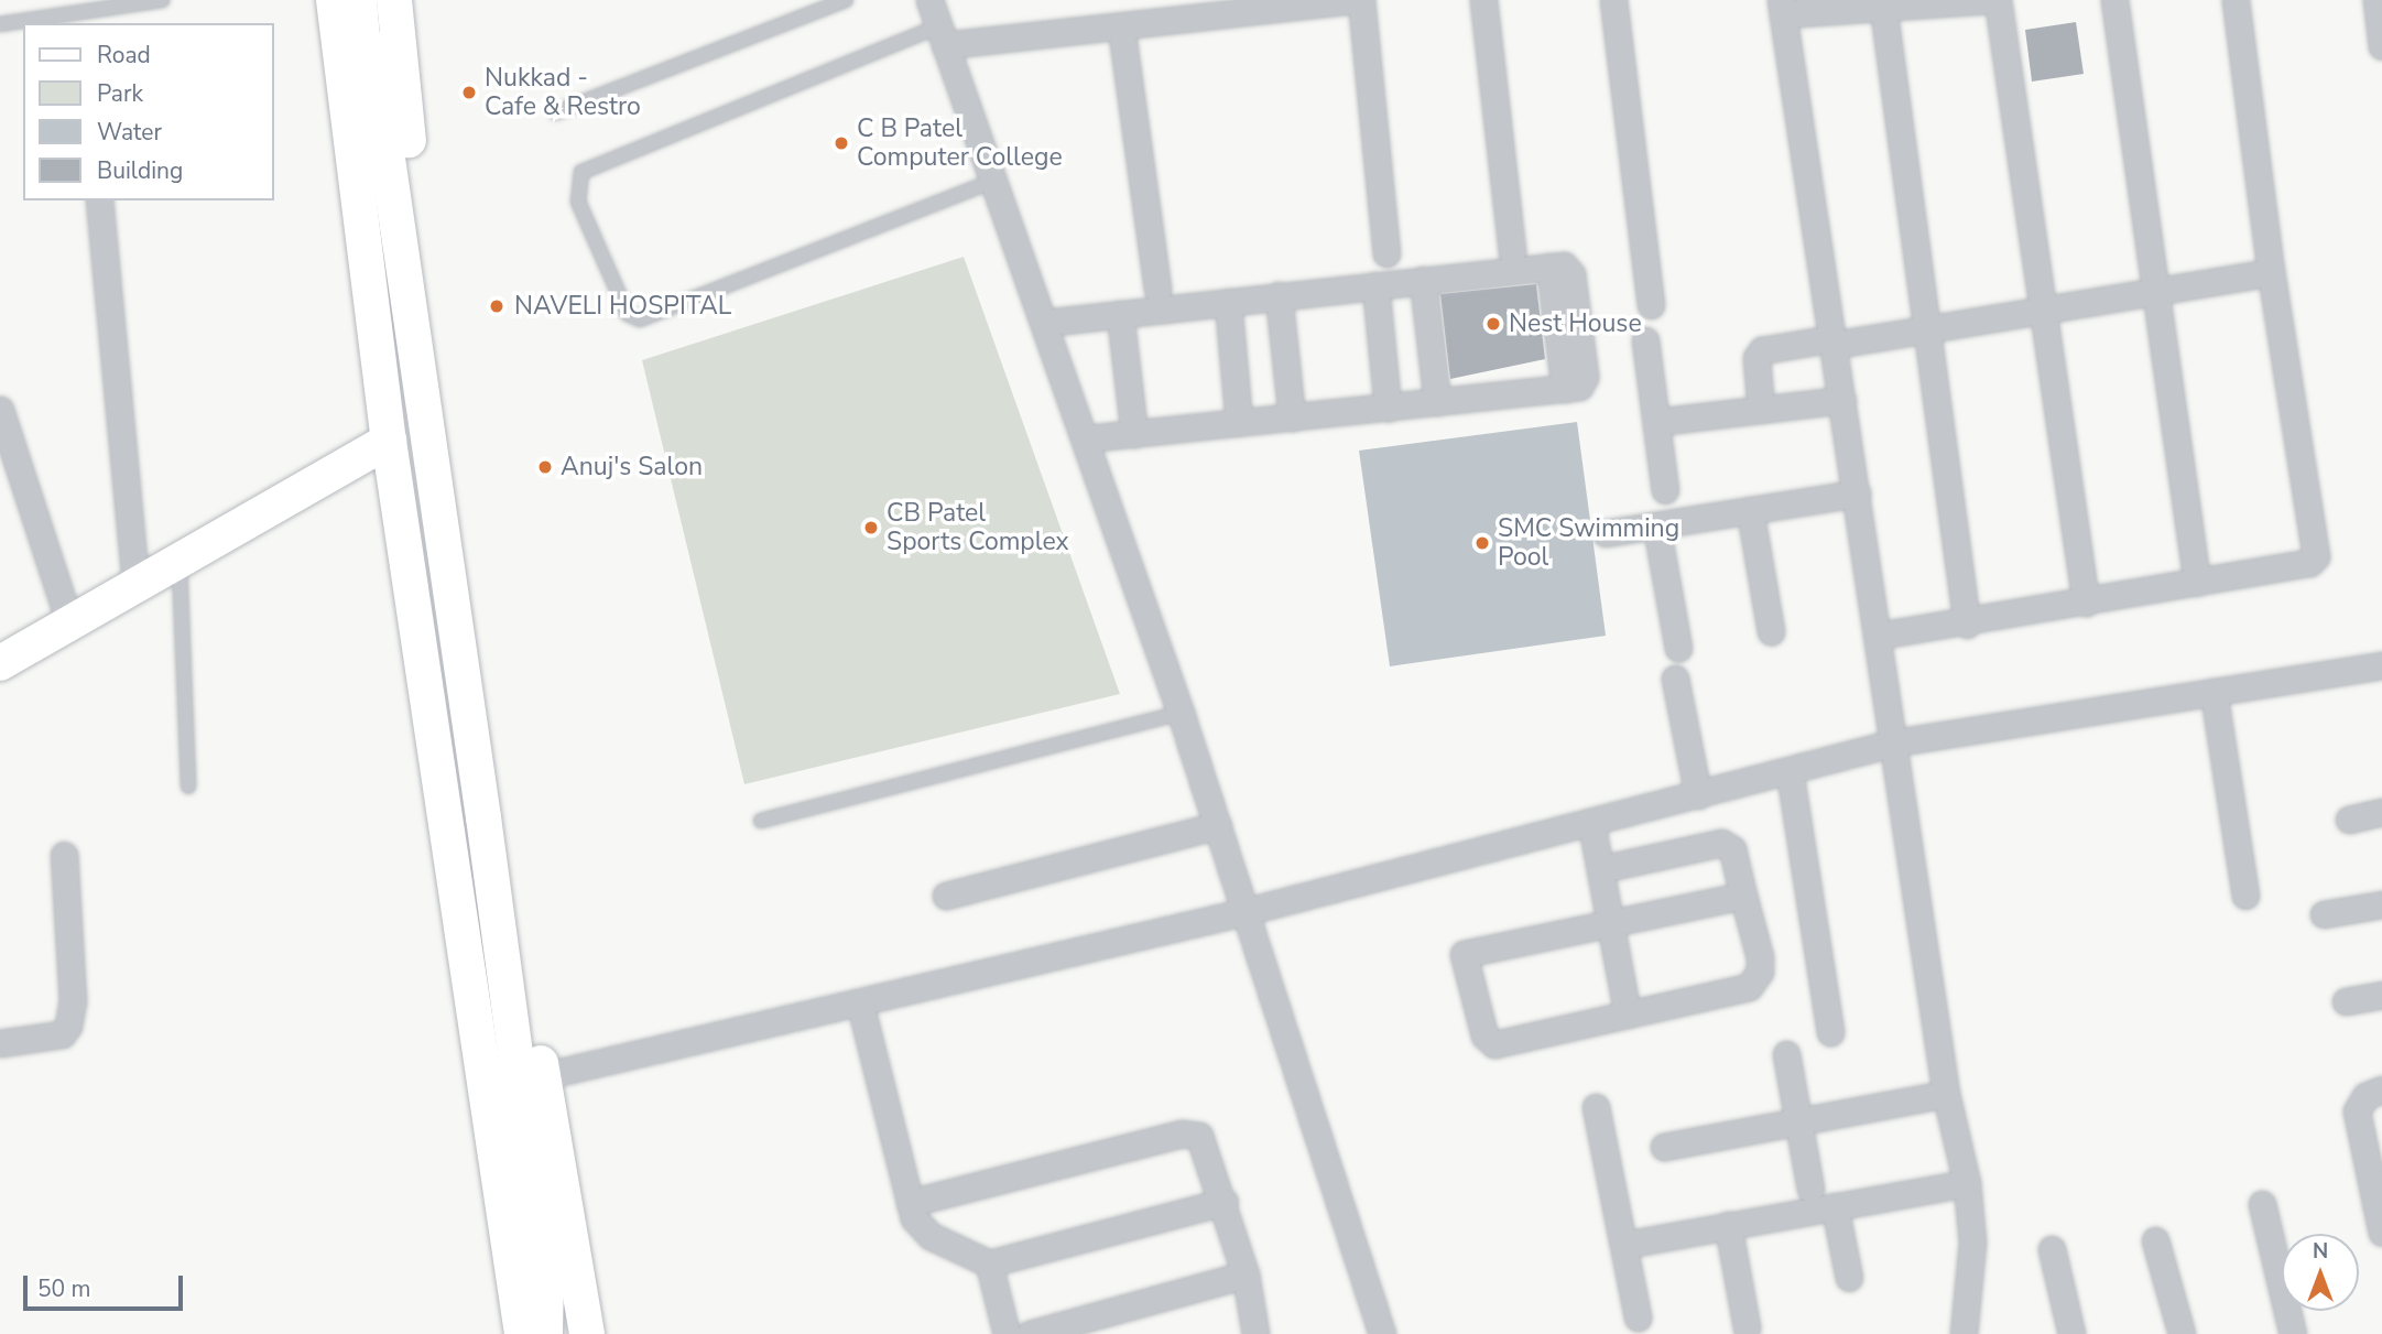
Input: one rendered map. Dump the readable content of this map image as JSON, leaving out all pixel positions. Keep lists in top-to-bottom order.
{
  "places": [
    "Nukkad - Cafe & Restro",
    "C B Patel Computer College",
    "NAVELI HOSPITAL",
    "Nest House",
    "Anuj's Salon",
    "CB Patel Sports Complex",
    "SMC Swimming Pool"
  ],
  "legend": [
    "Road",
    "Park",
    "Water",
    "Building"
  ],
  "scale_bar": "50 m",
  "north": "top"
}
